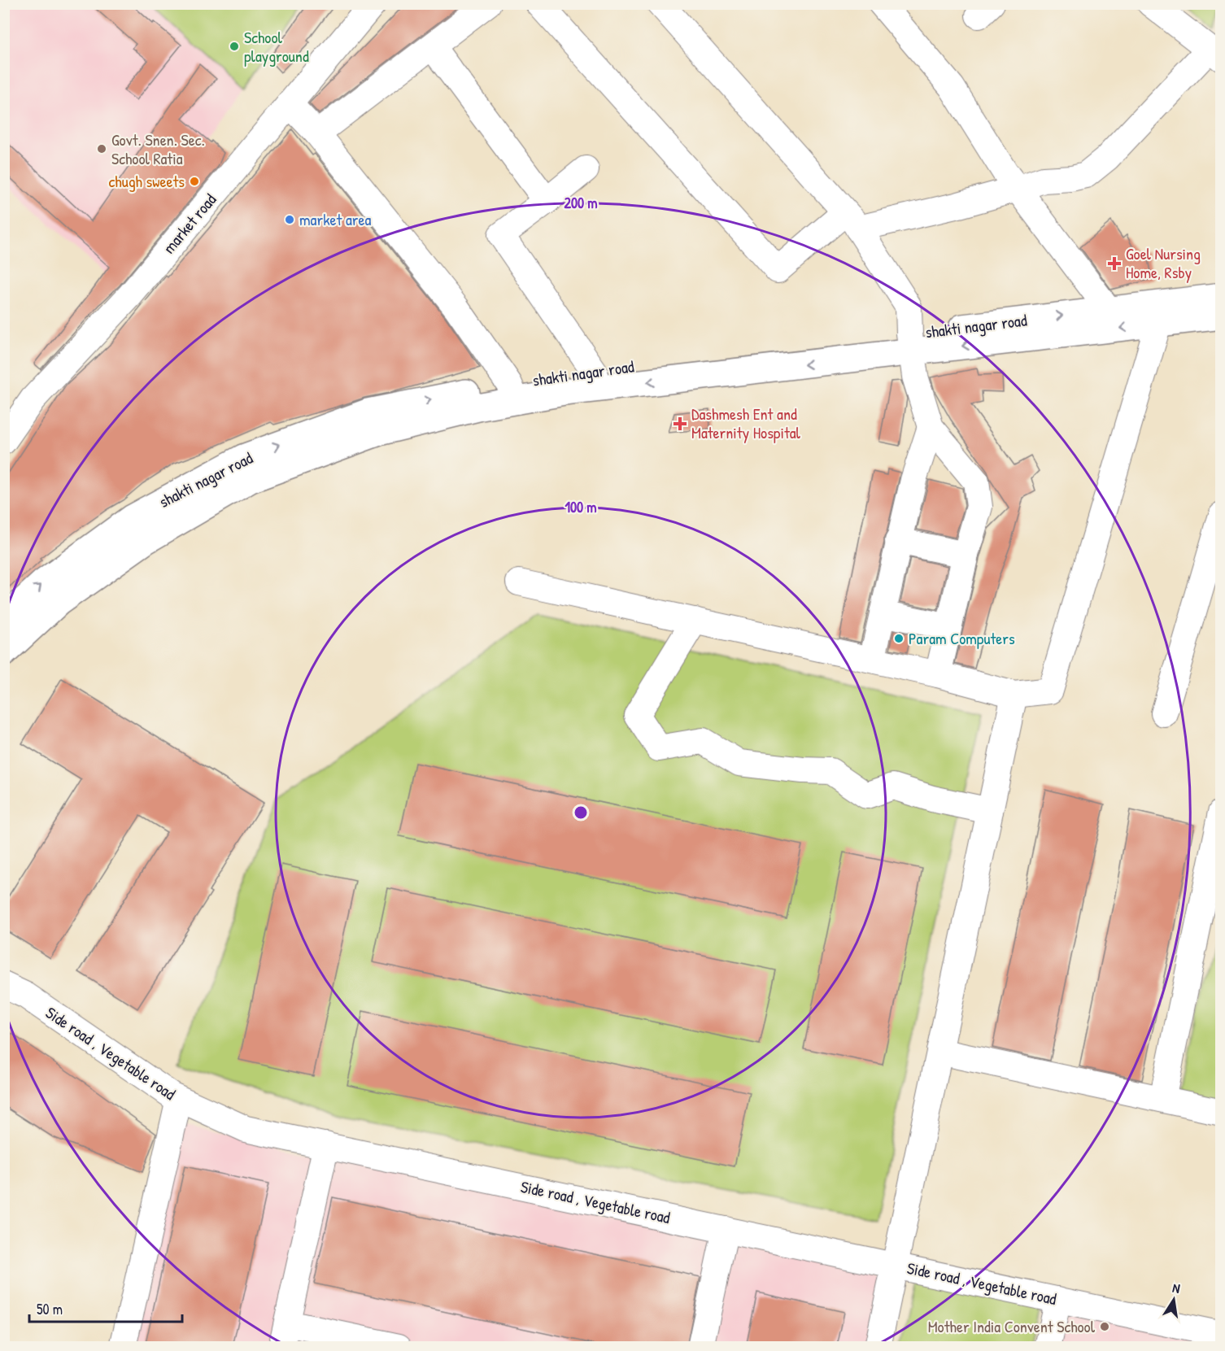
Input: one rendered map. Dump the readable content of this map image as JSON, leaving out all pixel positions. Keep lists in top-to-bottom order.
{
  "streets": {
    "main road": ["shakti nagar road"],
    "street": ["market road", "Side road , Vegetable road"]
  },
  "places": {
    "other": [
      "School playground",
      "Govt. Snen. Sec. School Ratia",
      "chugh sweets",
      "market area",
      "Param Computers",
      "Mother India Convent School"
    ],
    "health": ["Goel Nursing Home, Rsby", "Dashmesh Ent and Maternity Hospital"]
  },
  "scale_bar": "50 m",
  "north": "top",
  "rings": ["200 m", "100 m"]
}
